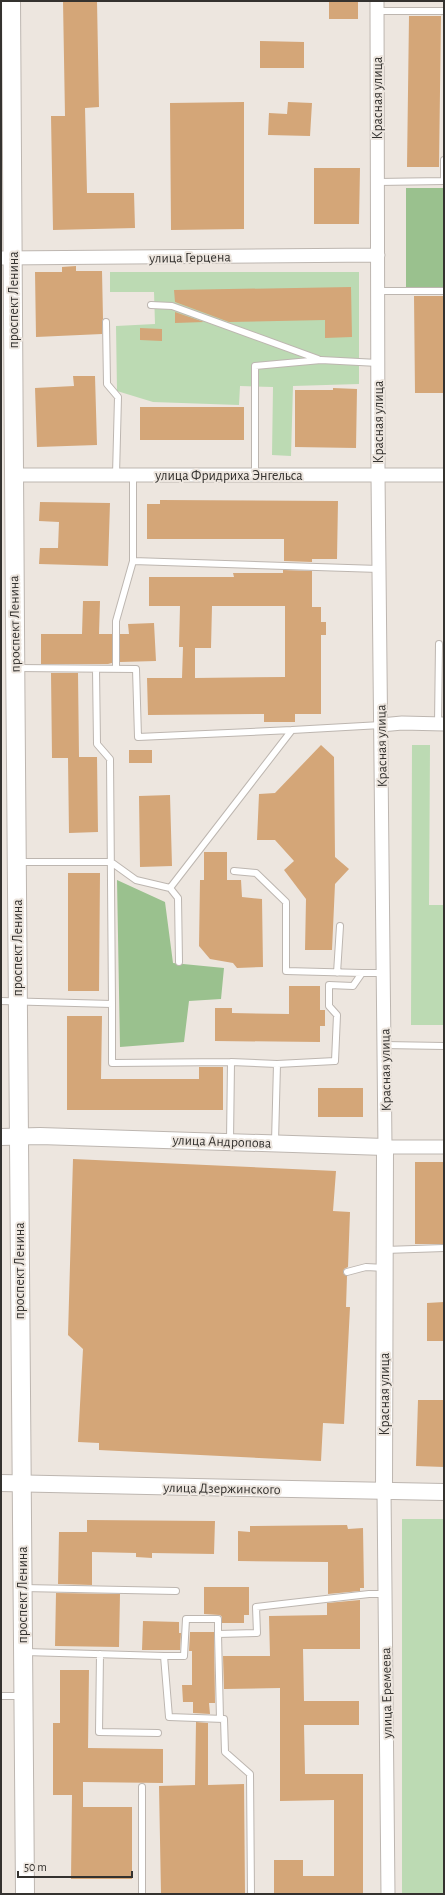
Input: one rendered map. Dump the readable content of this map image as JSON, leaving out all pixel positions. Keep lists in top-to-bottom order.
{
  "streets": {
    "main road": ["проспект Ленина"],
    "street": [
      "Красная улица",
      "улица Герцена",
      "улица Фридриха Энгельса",
      "улица Андропова",
      "улица Дзержинского",
      "улица Еремеева"
    ]
  },
  "crossings": [
    ["Красная улица", "улица Герцена"],
    ["Красная улица", "улица Фридриха Энгельса"],
    ["Красная улица", "улица Андропова"],
    ["Красная улица", "улица Дзержинского"],
    ["Красная улица", "улица Еремеева"],
    ["улица Герцена", "проспект Ленина"],
    ["проспект Ленина", "улица Фридриха Энгельса"],
    ["проспект Ленина", "улица Андропова"],
    ["проспект Ленина", "улица Дзержинского"],
    ["улица Дзержинского", "улица Еремеева"]
  ],
  "scale_bar": "50 m"
}
